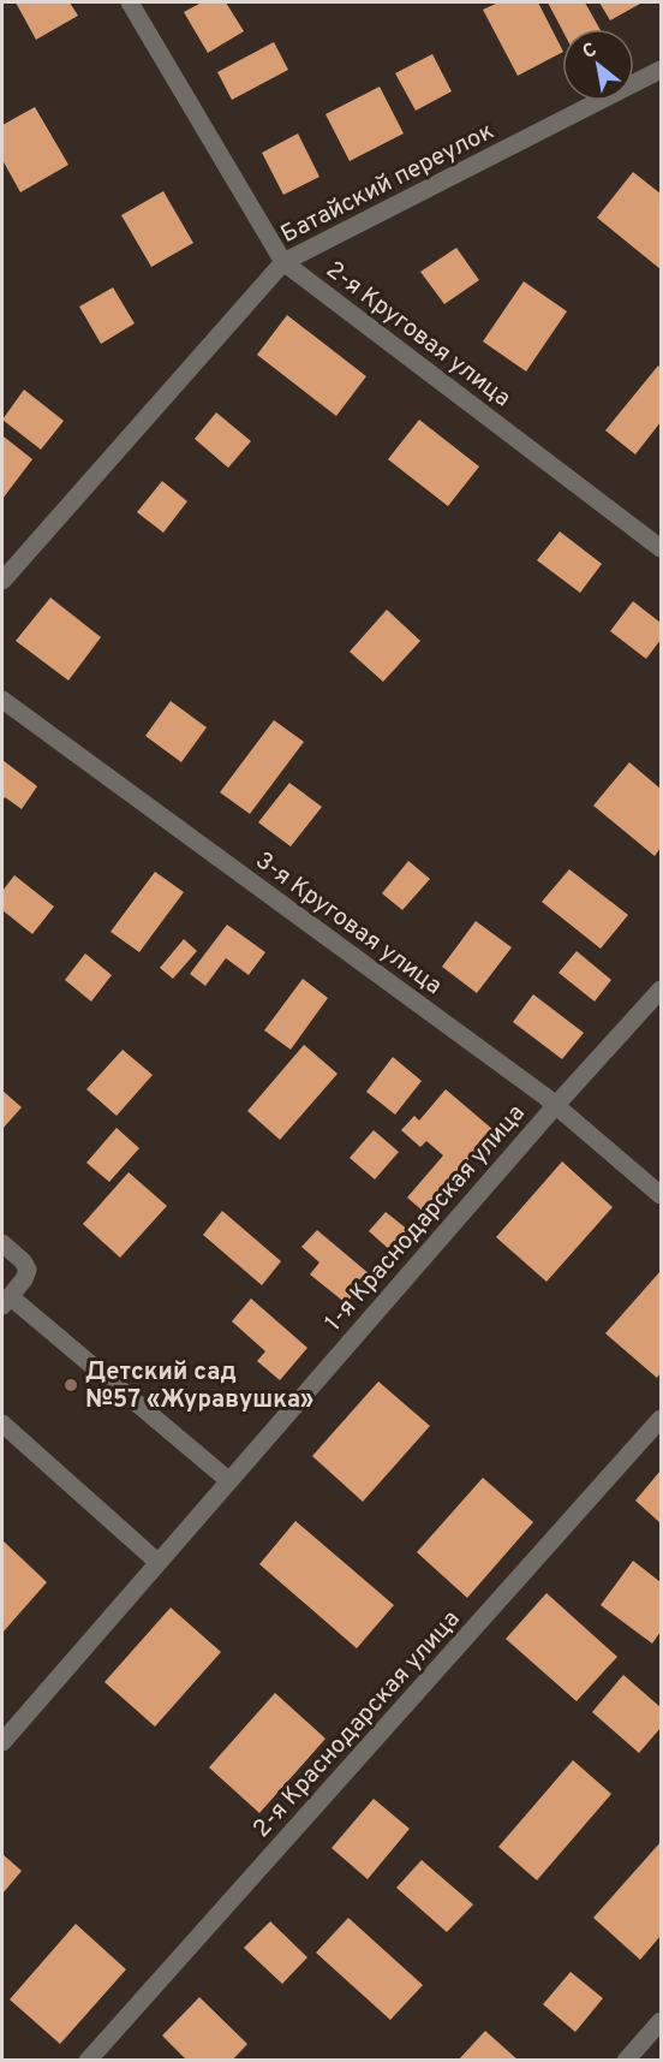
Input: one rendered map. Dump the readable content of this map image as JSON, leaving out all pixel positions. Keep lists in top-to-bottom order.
{
  "streets": {
    "street": [
      "Батайский переулок",
      "2-я Круговая улица",
      "3-я Круговая улица",
      "1-я Краснодарская улица",
      "2-я Краснодарская улица"
    ]
  },
  "crossings": [
    ["Батайский переулок", "2-я Круговая улица"],
    ["3-я Круговая улица", "1-я Краснодарская улица"]
  ],
  "places": ["Детский сад №57 «Журавушка»"],
  "north": "top left"
}
